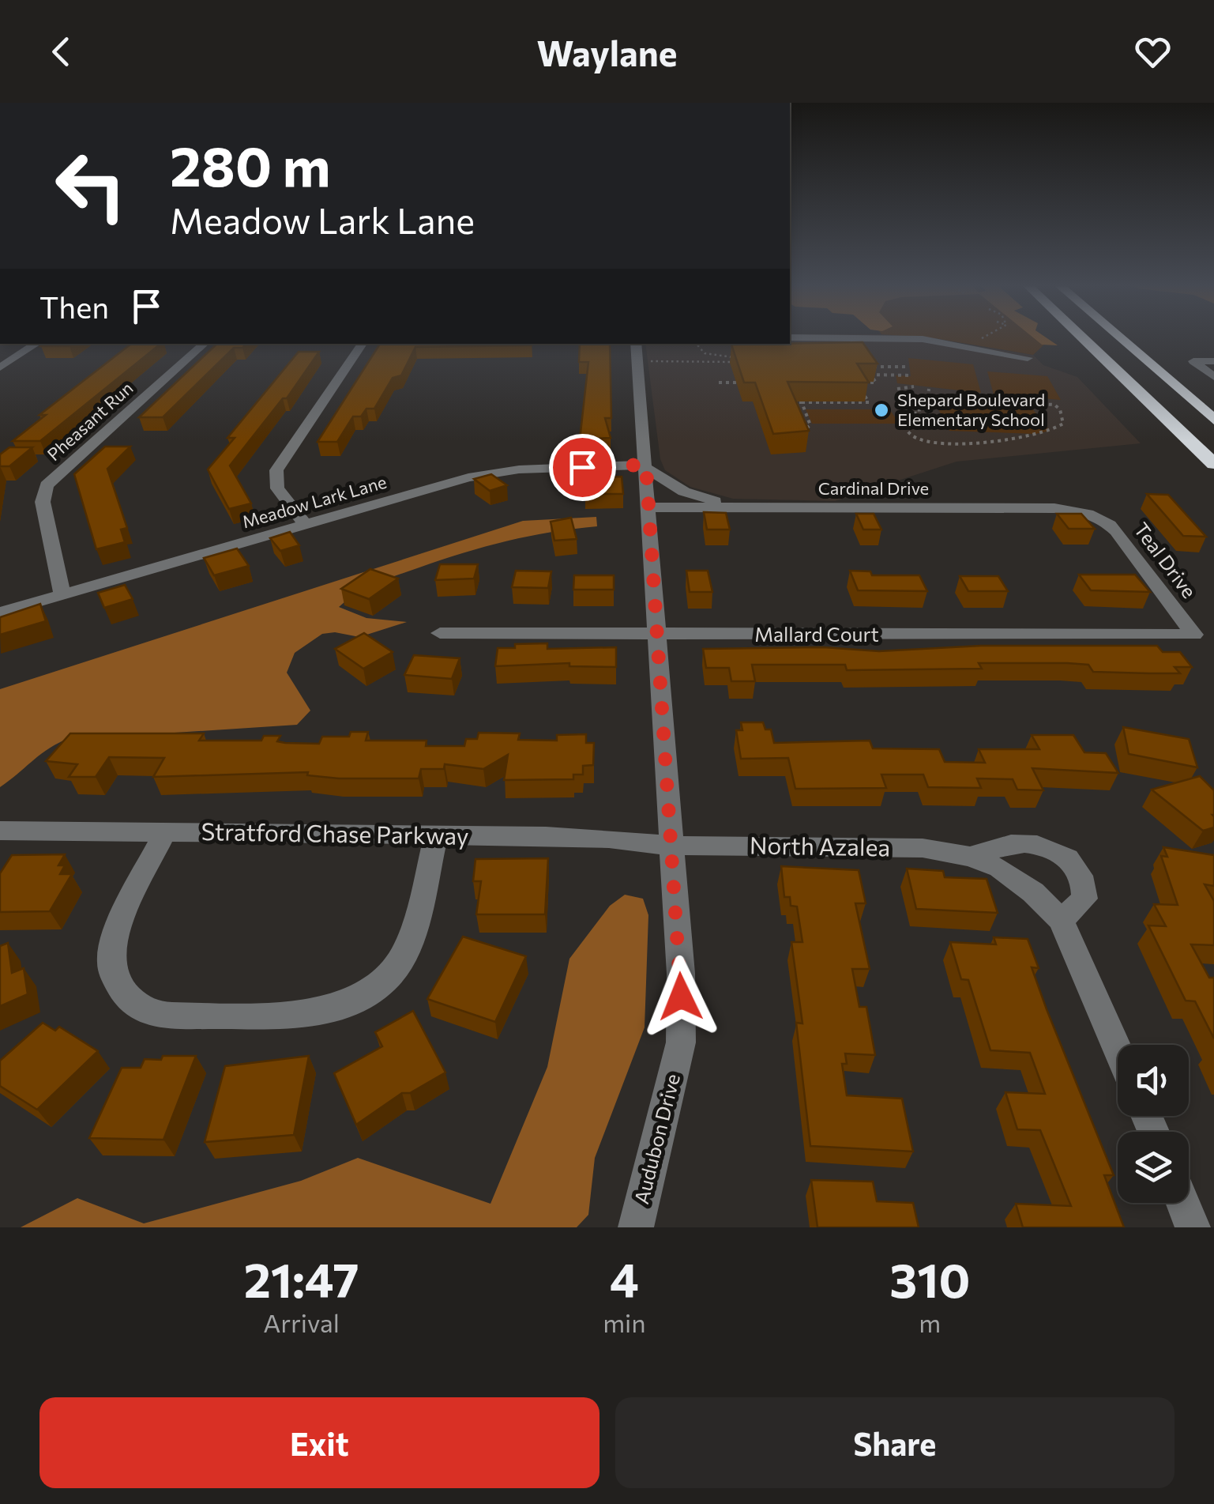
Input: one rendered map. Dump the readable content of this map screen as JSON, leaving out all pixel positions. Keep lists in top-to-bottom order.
{
  "streets": {
    "street": [
      "Pheasant Run",
      "Cardinal Drive",
      "Meadow Lark Lane",
      "Teal Drive",
      "Mallard Court",
      "Stratford Chase Parkway",
      "North Azalea",
      "Audubon Drive"
    ]
  },
  "crossings": [
    ["Pheasant Run", "Meadow Lark Lane"],
    ["Cardinal Drive", "Teal Drive"],
    ["Cardinal Drive", "Audubon Drive"],
    ["Meadow Lark Lane", "Audubon Drive"],
    ["Teal Drive", "Mallard Court"],
    ["Mallard Court", "Audubon Drive"],
    ["Stratford Chase Parkway", "North Azalea"],
    ["Stratford Chase Parkway", "Audubon Drive"],
    ["North Azalea", "Audubon Drive"]
  ],
  "places": ["Shepard Boulevard Elementary School"],
  "page": {
    "header": "Waylane",
    "turn": ["280 m", "Meadow Lark Lane"],
    "then": "Then",
    "eta": [
      "21:47",
      "Arrival",
      "4",
      "min",
      "310",
      "m"
    ],
    "buttons": ["Exit", "Share"]
  }
}
